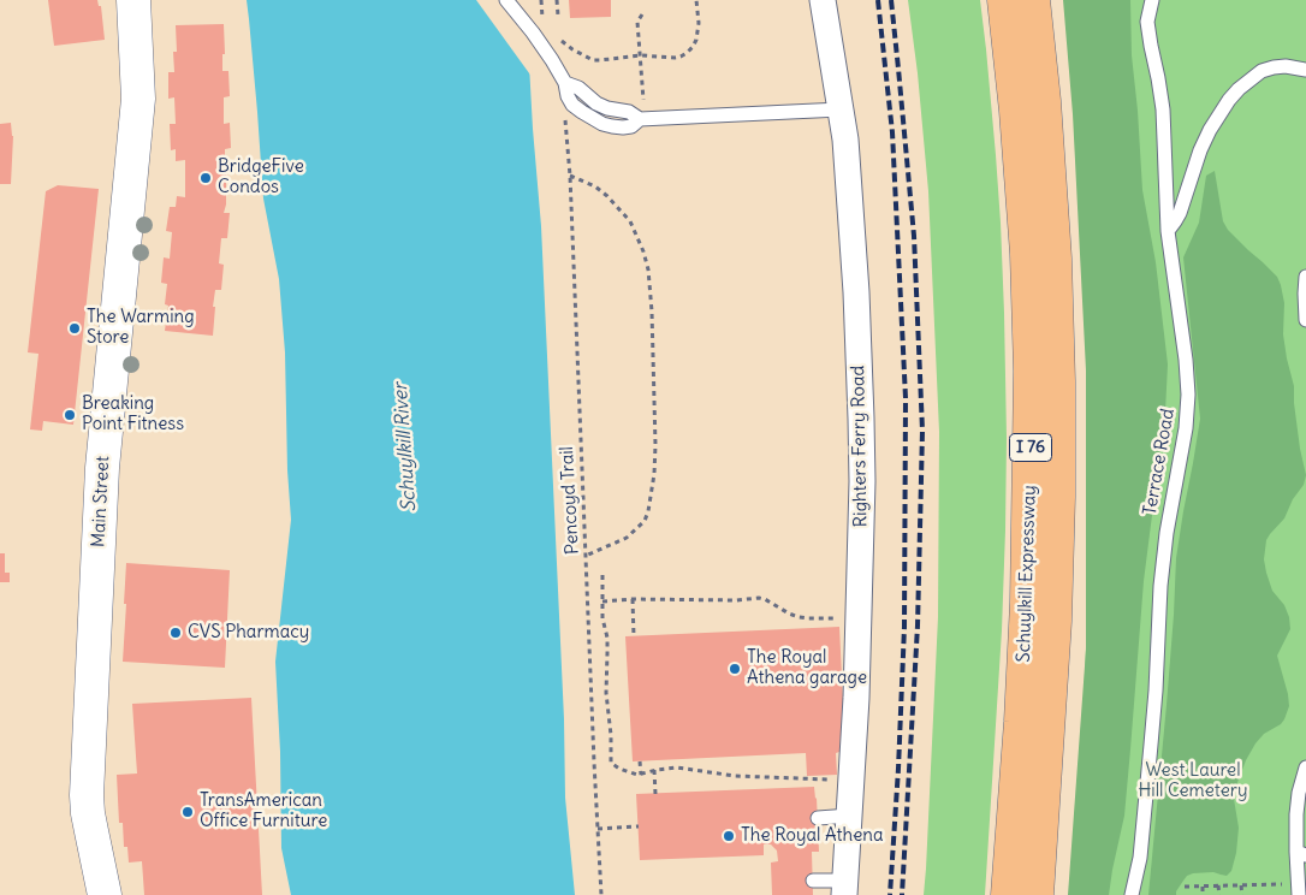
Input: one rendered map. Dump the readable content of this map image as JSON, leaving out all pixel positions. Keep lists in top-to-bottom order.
{
  "streets": {
    "highway": ["I 76", "Schuylkill Expressway"],
    "street": ["Righters Ferry Road", "Main Street"],
    "lane": ["Terrace Road"],
    "path": ["Pencoyd Trail"]
  },
  "water": ["Schuylkill River"],
  "parks": ["West Laurel Hill Cemetery"],
  "places": [
    "BridgeFive Condos",
    "The Warming Store",
    "Breaking Point Fitness",
    "CVS Pharmacy",
    "The Royal Athena garage",
    "TransAmerican Office Furniture",
    "The Royal Athena"
  ]
}
